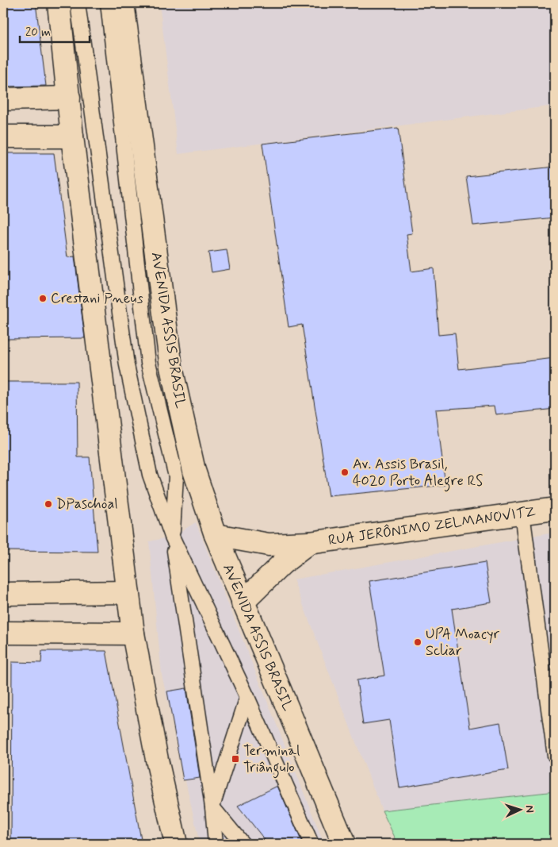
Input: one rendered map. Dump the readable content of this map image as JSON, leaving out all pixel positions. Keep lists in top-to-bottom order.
{
  "streets": {
    "main road": ["AVENIDA ASSIS BRASIL", "RUA JERÔNIMO ZELMANOVITZ"]
  },
  "crossings": [
    ["AVENIDA ASSIS BRASIL", "RUA JERÔNIMO ZELMANOVITZ"]
  ],
  "places": {
    "other": [
      "Crestani Pneus",
      "Av. Assis Brasil, 4020 Porto Alegre RS",
      "DPaschoal",
      "UPA Moacyr Scliar"
    ],
    "transit": ["Terminal Triângulo"]
  },
  "scale_bar": "20 m",
  "north": "right"
}
